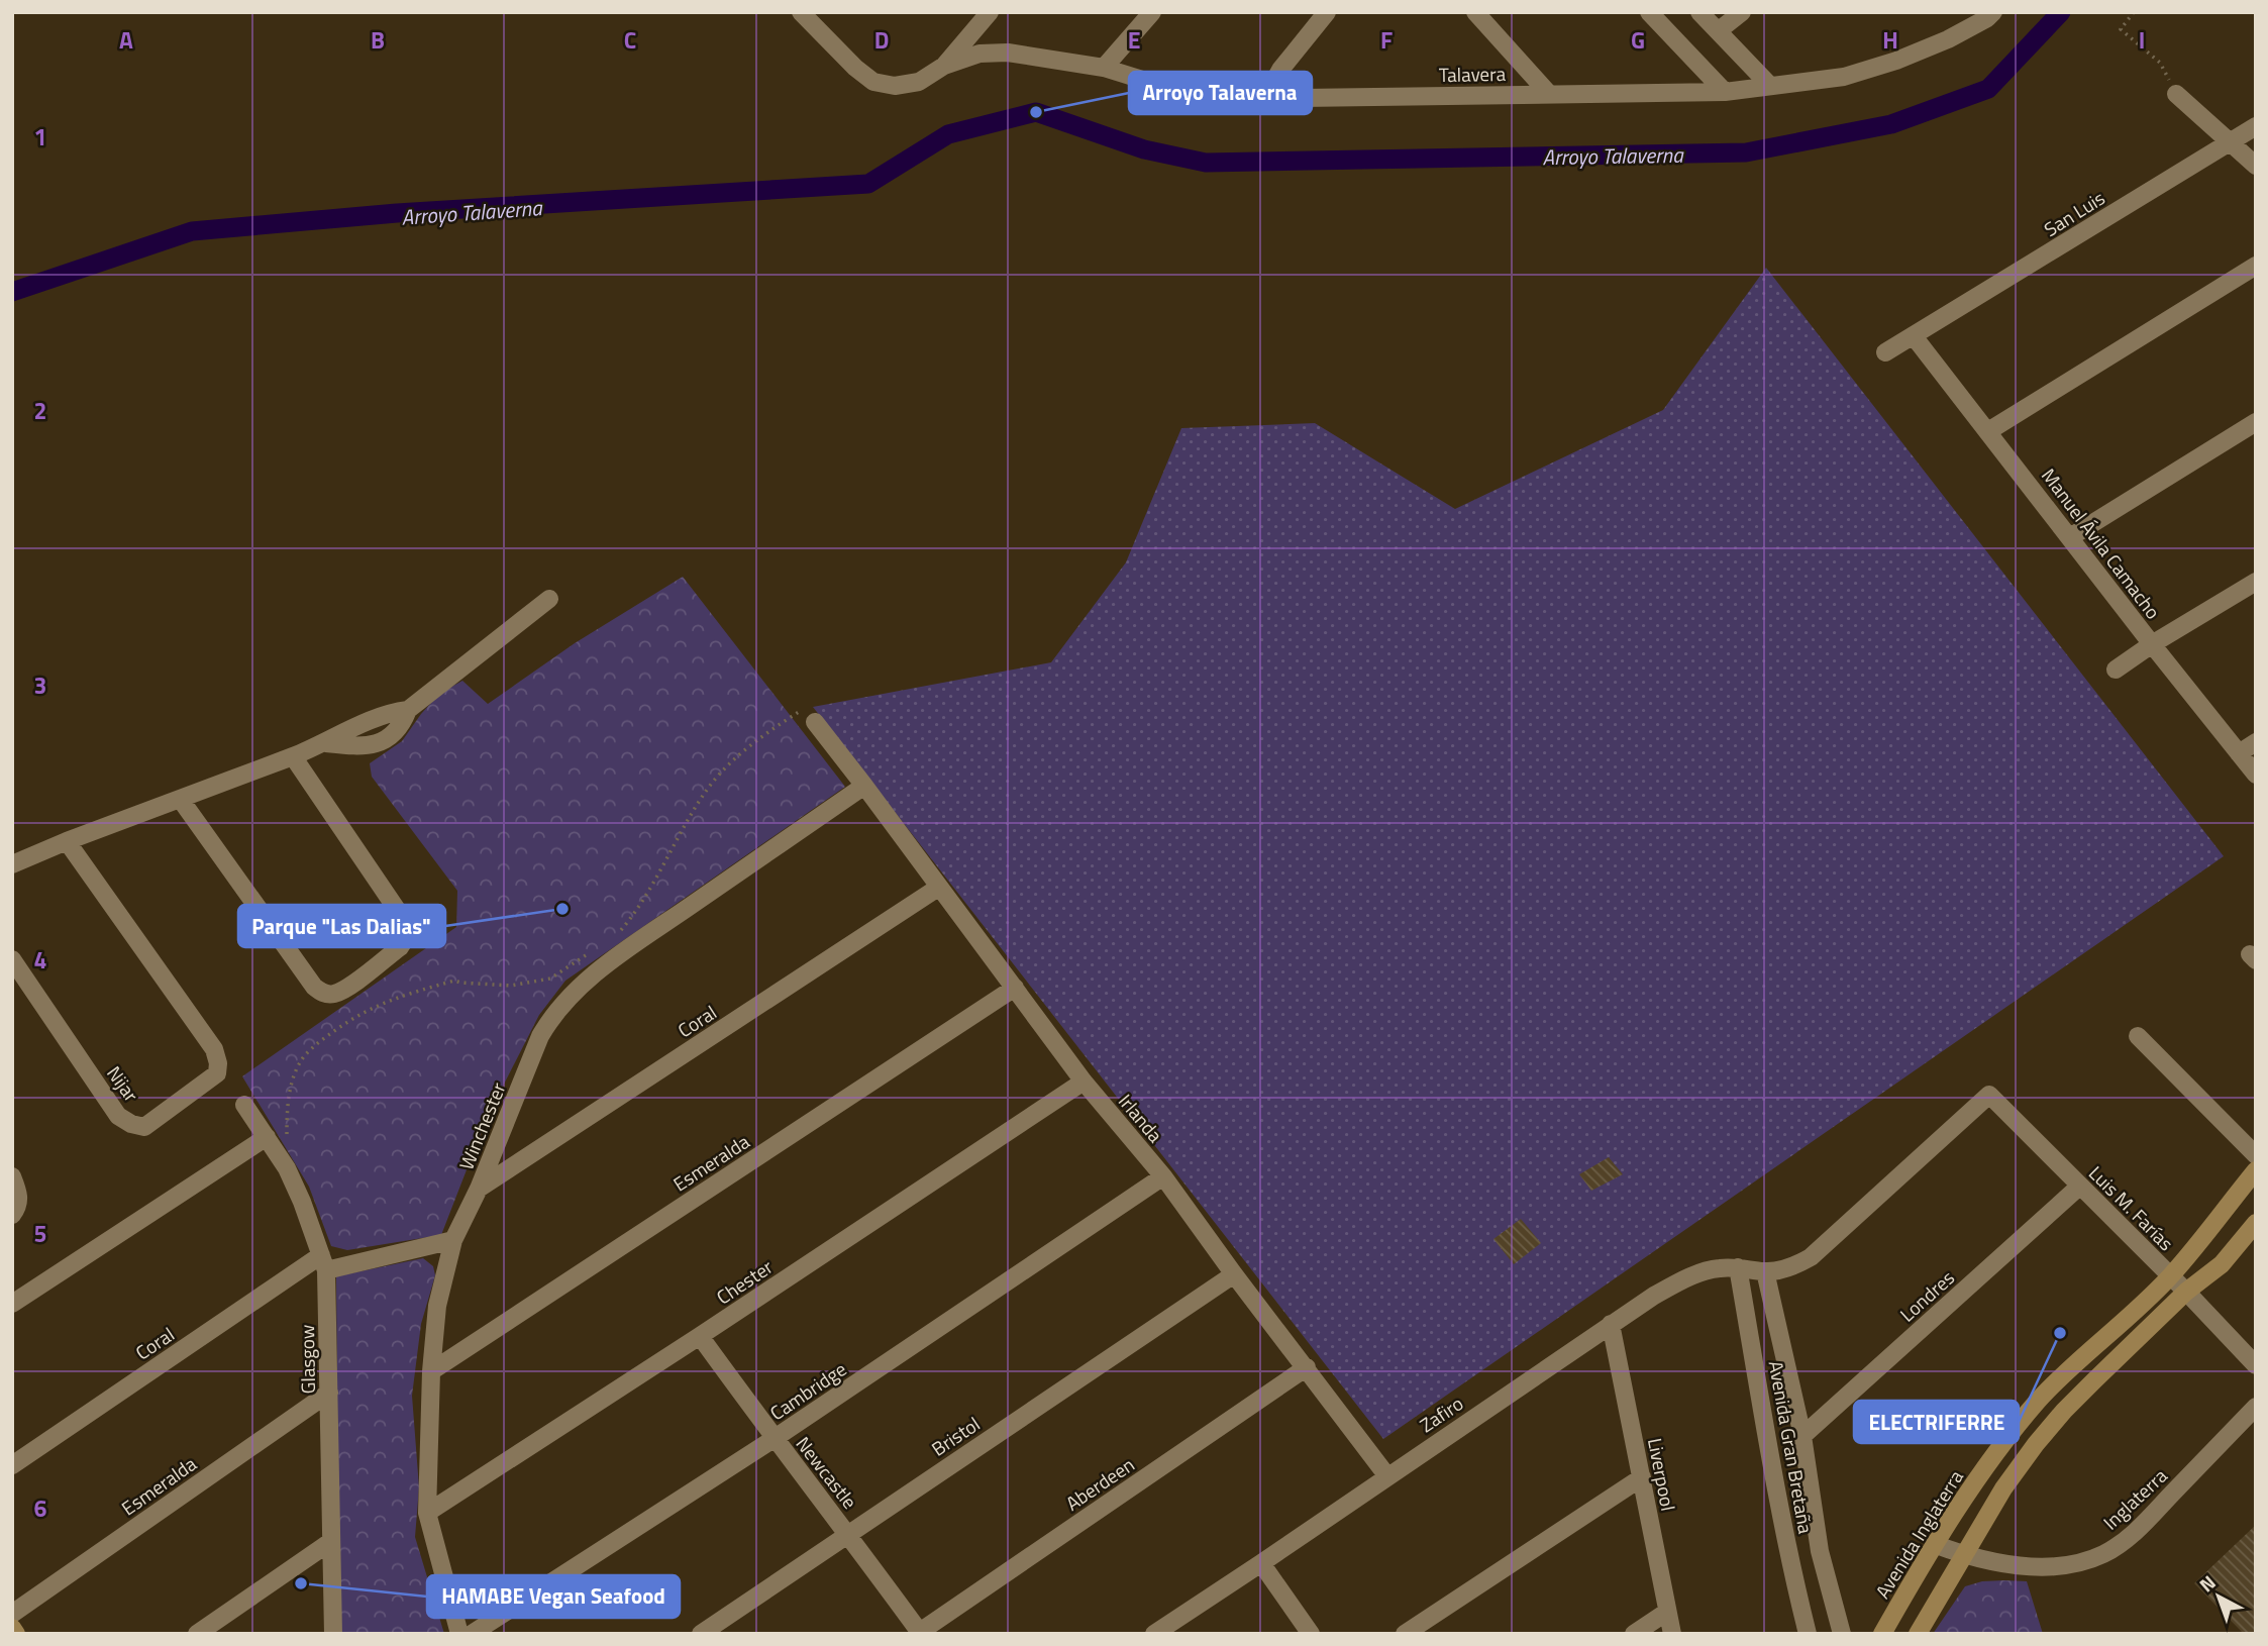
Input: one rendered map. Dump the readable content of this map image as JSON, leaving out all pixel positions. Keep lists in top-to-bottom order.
{
  "streets": {
    "street": [
      "Talavera",
      "San Luis",
      "Manuel Ávila Camacho",
      "Coral",
      "Nijar",
      "Irlanda",
      "Winchester",
      "Esmeralda",
      "Luis M. Farías",
      "Chester",
      "Londres",
      "Glasgow",
      "Cambridge",
      "Zafiro",
      "Bristol",
      "Avenida Gran Bretaña",
      "Newcastle",
      "Liverpool",
      "Aberdeen",
      "Inglaterra",
      "Avenida Inglaterra"
    ]
  },
  "crossings": [
    ["San Luis", "Manuel Ávila Camacho"],
    ["Coral", "Irlanda"],
    ["Coral", "Winchester"],
    ["Coral", "Glasgow"],
    ["Irlanda", "Winchester"],
    ["Irlanda", "Esmeralda"],
    ["Irlanda", "Chester"],
    ["Irlanda", "Cambridge"],
    ["Irlanda", "Zafiro"],
    ["Irlanda", "Bristol"],
    ["Irlanda", "Aberdeen"],
    ["Winchester", "Esmeralda"],
    ["Winchester", "Chester"],
    ["Esmeralda", "Glasgow"],
    ["Luis M. Farías", "Londres"],
    ["Luis M. Farías", "Zafiro"],
    ["Luis M. Farías", "Avenida Gran Bretaña"],
    ["Luis M. Farías", "Avenida Inglaterra"],
    ["Chester", "Newcastle"],
    ["Londres", "Avenida Gran Bretaña"],
    ["Cambridge", "Newcastle"],
    ["Zafiro", "Avenida Gran Bretaña"],
    ["Zafiro", "Liverpool"],
    ["Bristol", "Newcastle"],
    ["Newcastle", "Aberdeen"],
    ["Inglaterra", "Avenida Inglaterra"]
  ],
  "water": ["Arroyo Talaverna"],
  "places": [
    "Arroyo Talaverna",
    "Parque \"Las Dalias\"",
    "ELECTRIFERRE",
    "HAMABE Vegan Seafood"
  ],
  "north": "top left",
  "grid": {
    "columns": [
      "A",
      "B",
      "C",
      "D",
      "E",
      "F",
      "G",
      "H",
      "I"
    ],
    "rows": [
      "1",
      "2",
      "3",
      "4",
      "5",
      "6"
    ]
  }
}
